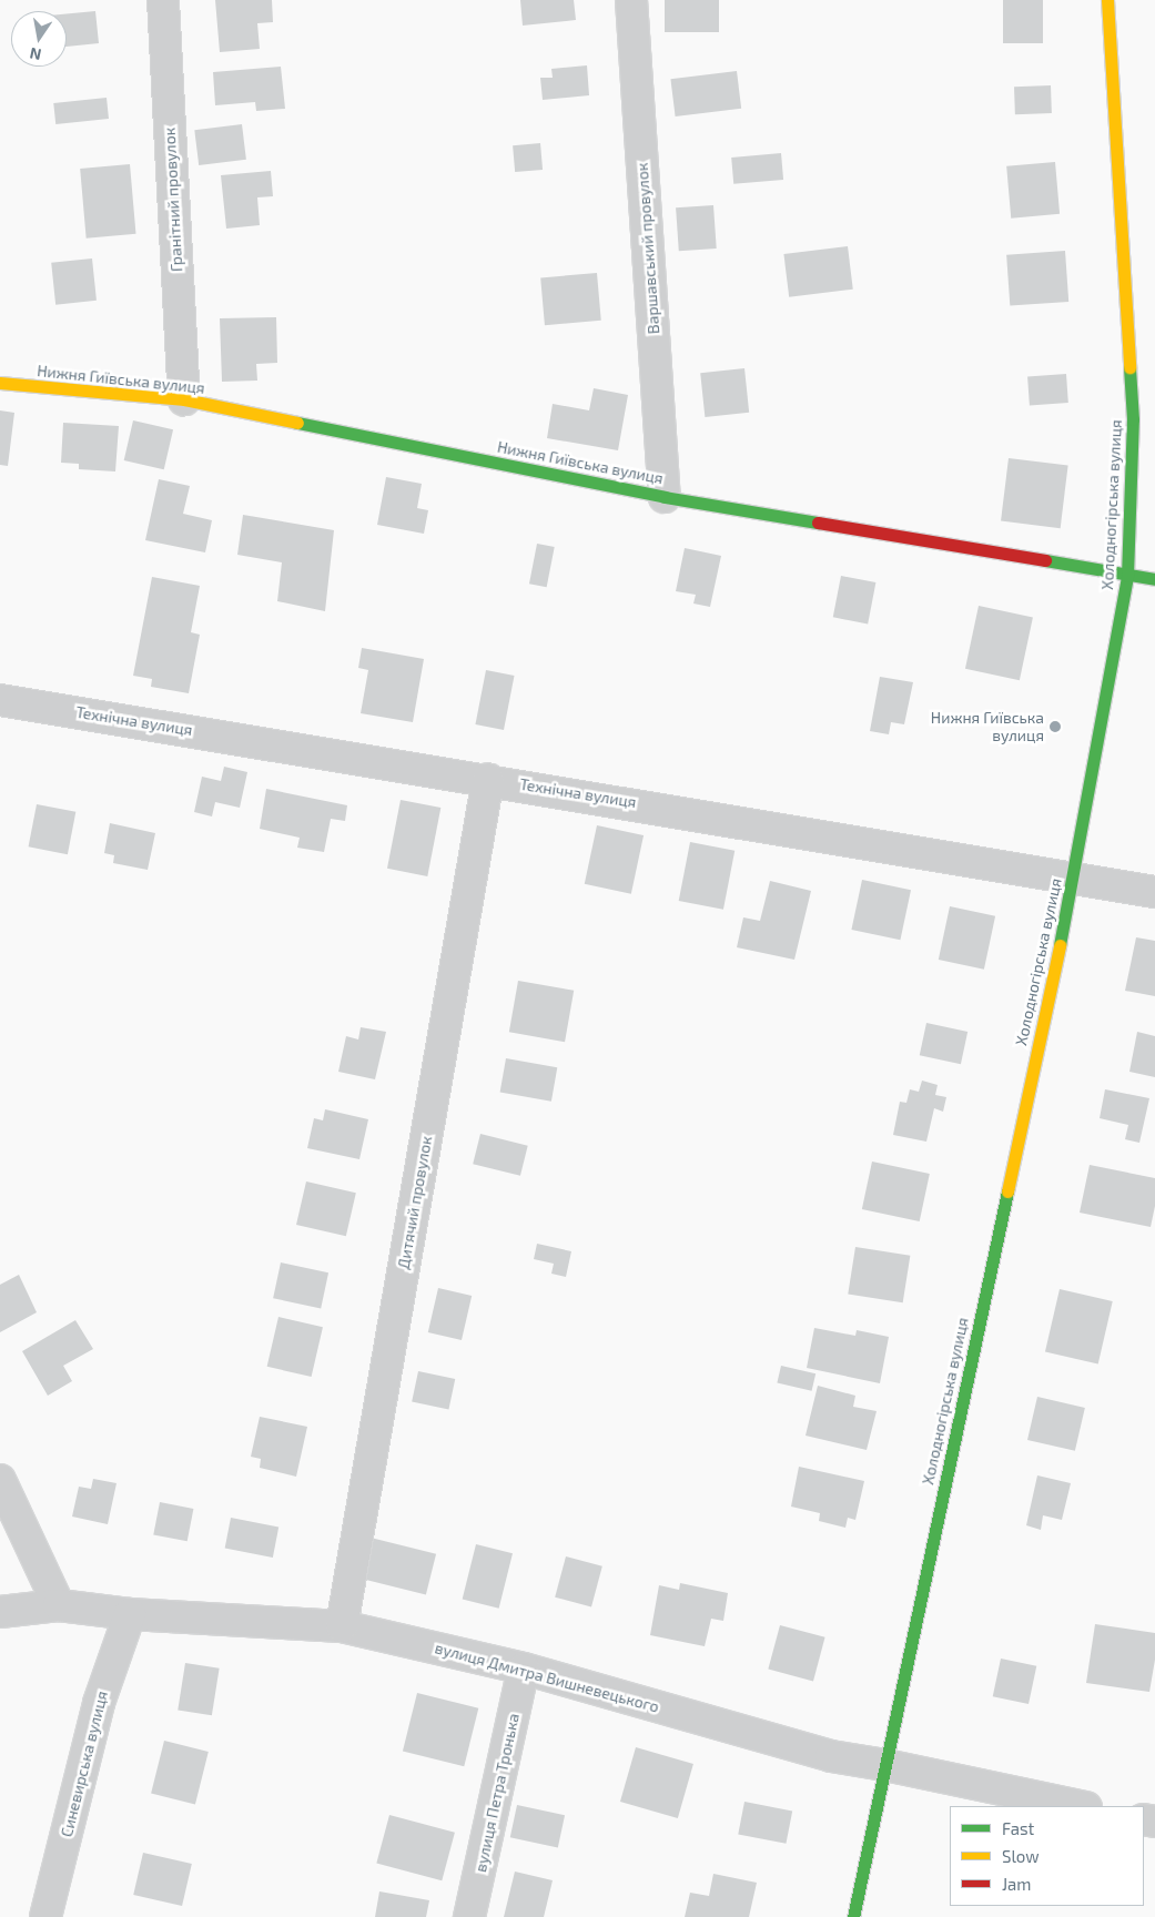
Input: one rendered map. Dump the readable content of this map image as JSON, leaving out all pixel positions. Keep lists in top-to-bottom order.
{
  "streets": {
    "main road": ["Нижня Гиївська вулиця", "Холодногірська вулиця"],
    "street": [
      "Гранітний провулок",
      "Варшавський провулок",
      "Технічна вулиця",
      "Дитячий провулок",
      "вулиця Дмитра Вишневецького",
      "Синевирська вулиця",
      "вулиця Петра Тронька"
    ]
  },
  "crossings": [
    ["Гранітний провулок", "Нижня Гиївська вулиця"],
    ["Варшавський провулок", "Нижня Гиївська вулиця"],
    ["Нижня Гиївська вулиця", "Холодногірська вулиця"],
    ["Холодногірська вулиця", "Технічна вулиця"],
    ["Холодногірська вулиця", "вулиця Дмитра Вишневецького"],
    ["Технічна вулиця", "Дитячий провулок"],
    ["Дитячий провулок", "вулиця Дмитра Вишневецького"],
    ["вулиця Дмитра Вишневецького", "Синевирська вулиця"],
    ["вулиця Дмитра Вишневецького", "вулиця Петра Тронька"]
  ],
  "places": ["Нижня Гиївська вулиця"],
  "legend": ["Fast", "Slow", "Jam"],
  "north": "bottom"
}
